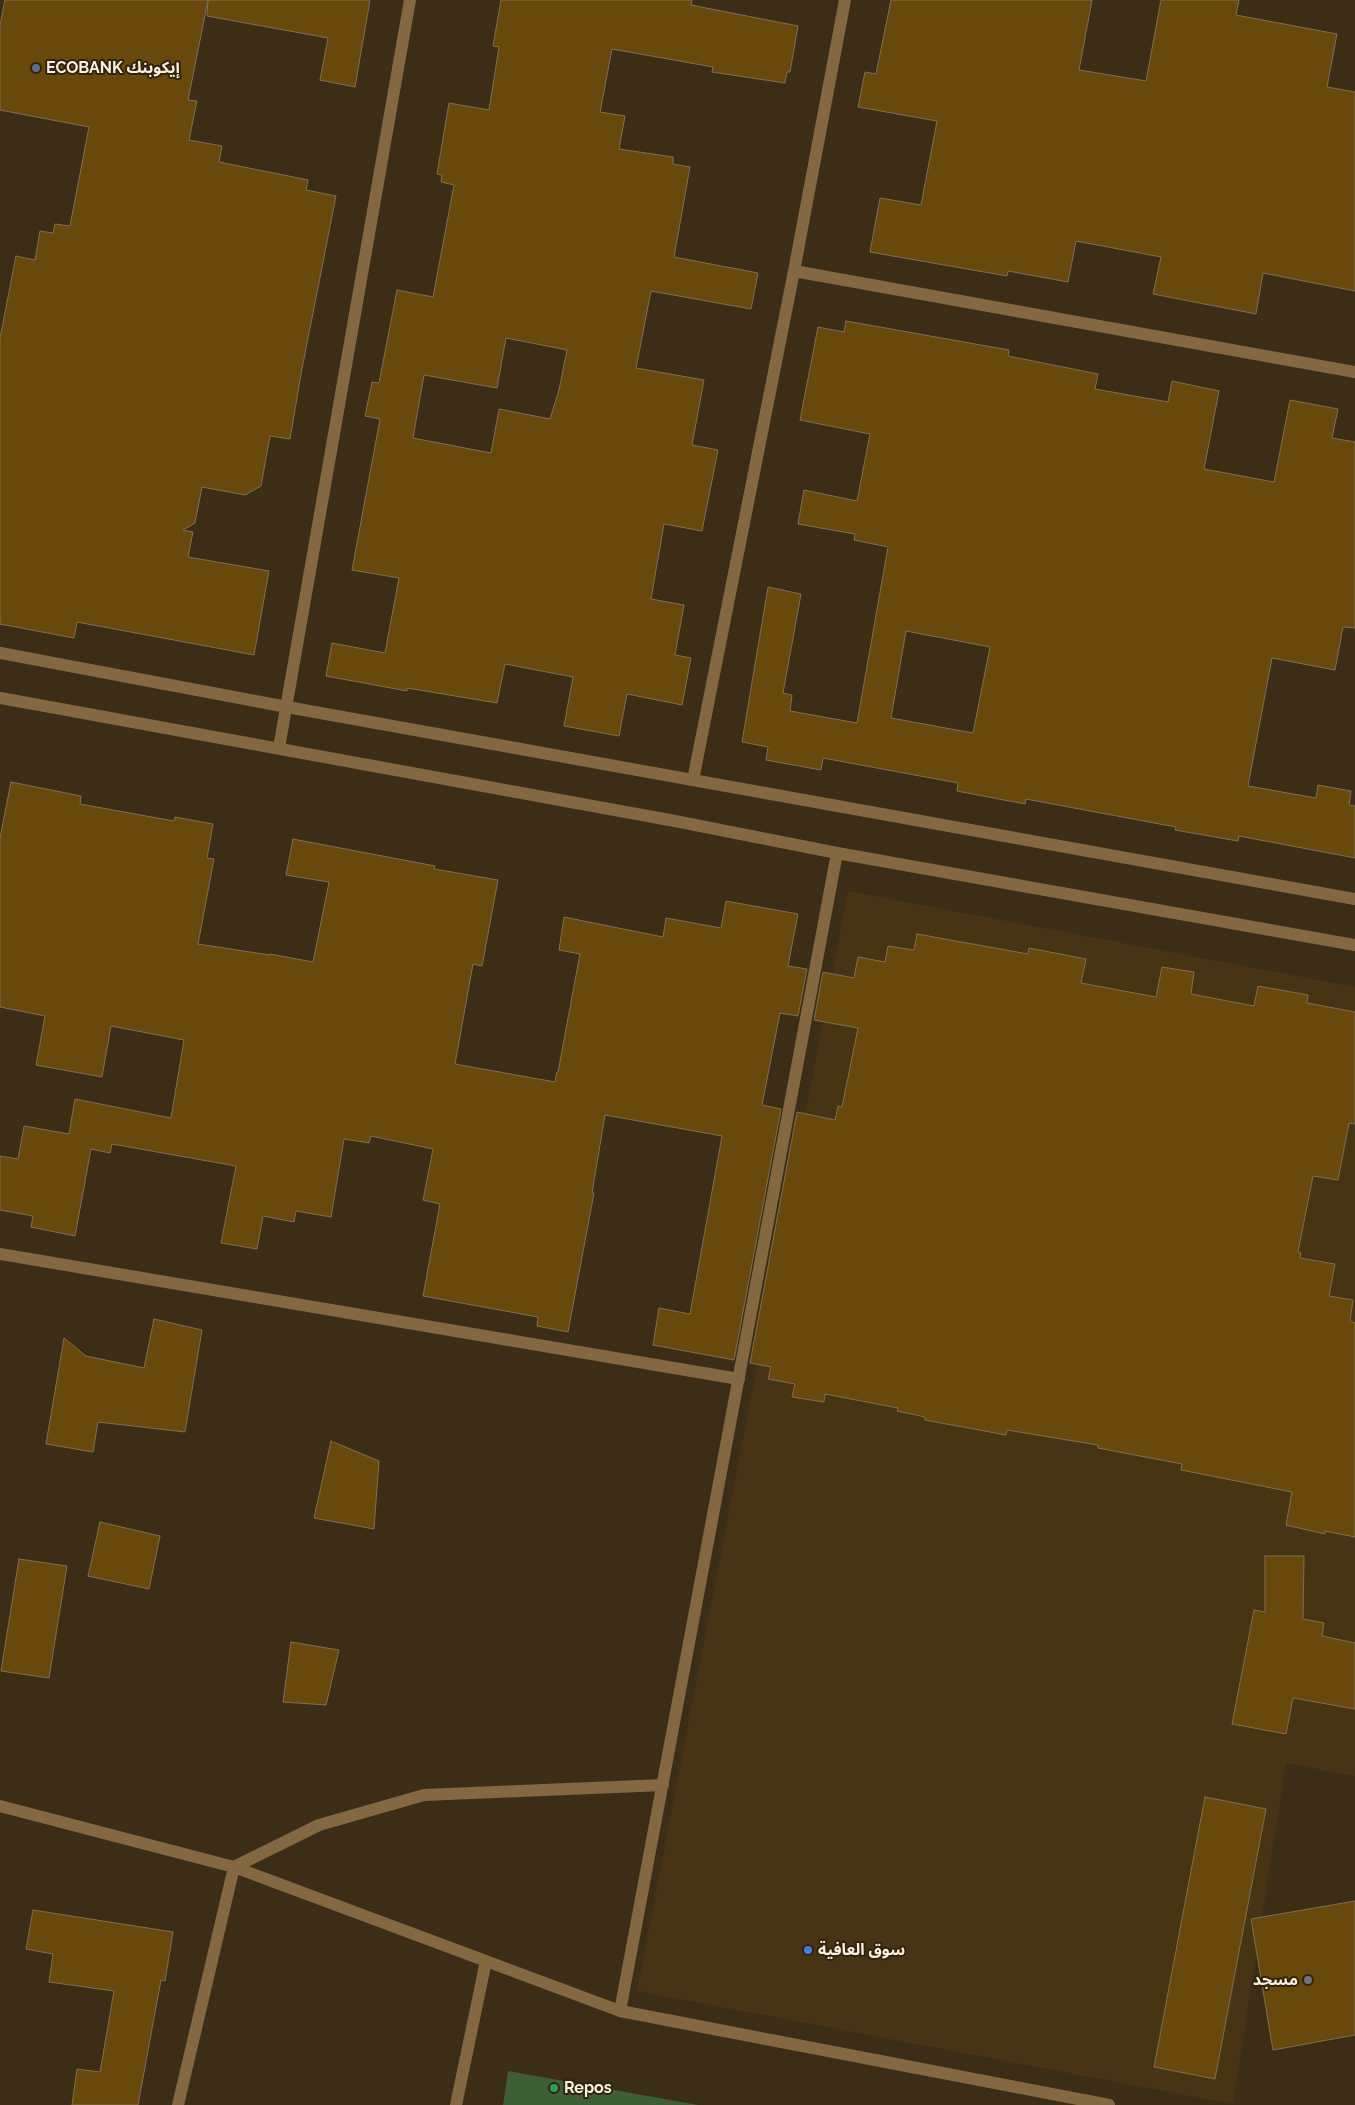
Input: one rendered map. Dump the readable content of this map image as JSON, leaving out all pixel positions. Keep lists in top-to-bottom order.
{
  "places": [
    "ECOBANK إيكوبنك",
    "سوق العافية",
    "مسجد",
    "Repos"
  ]
}
